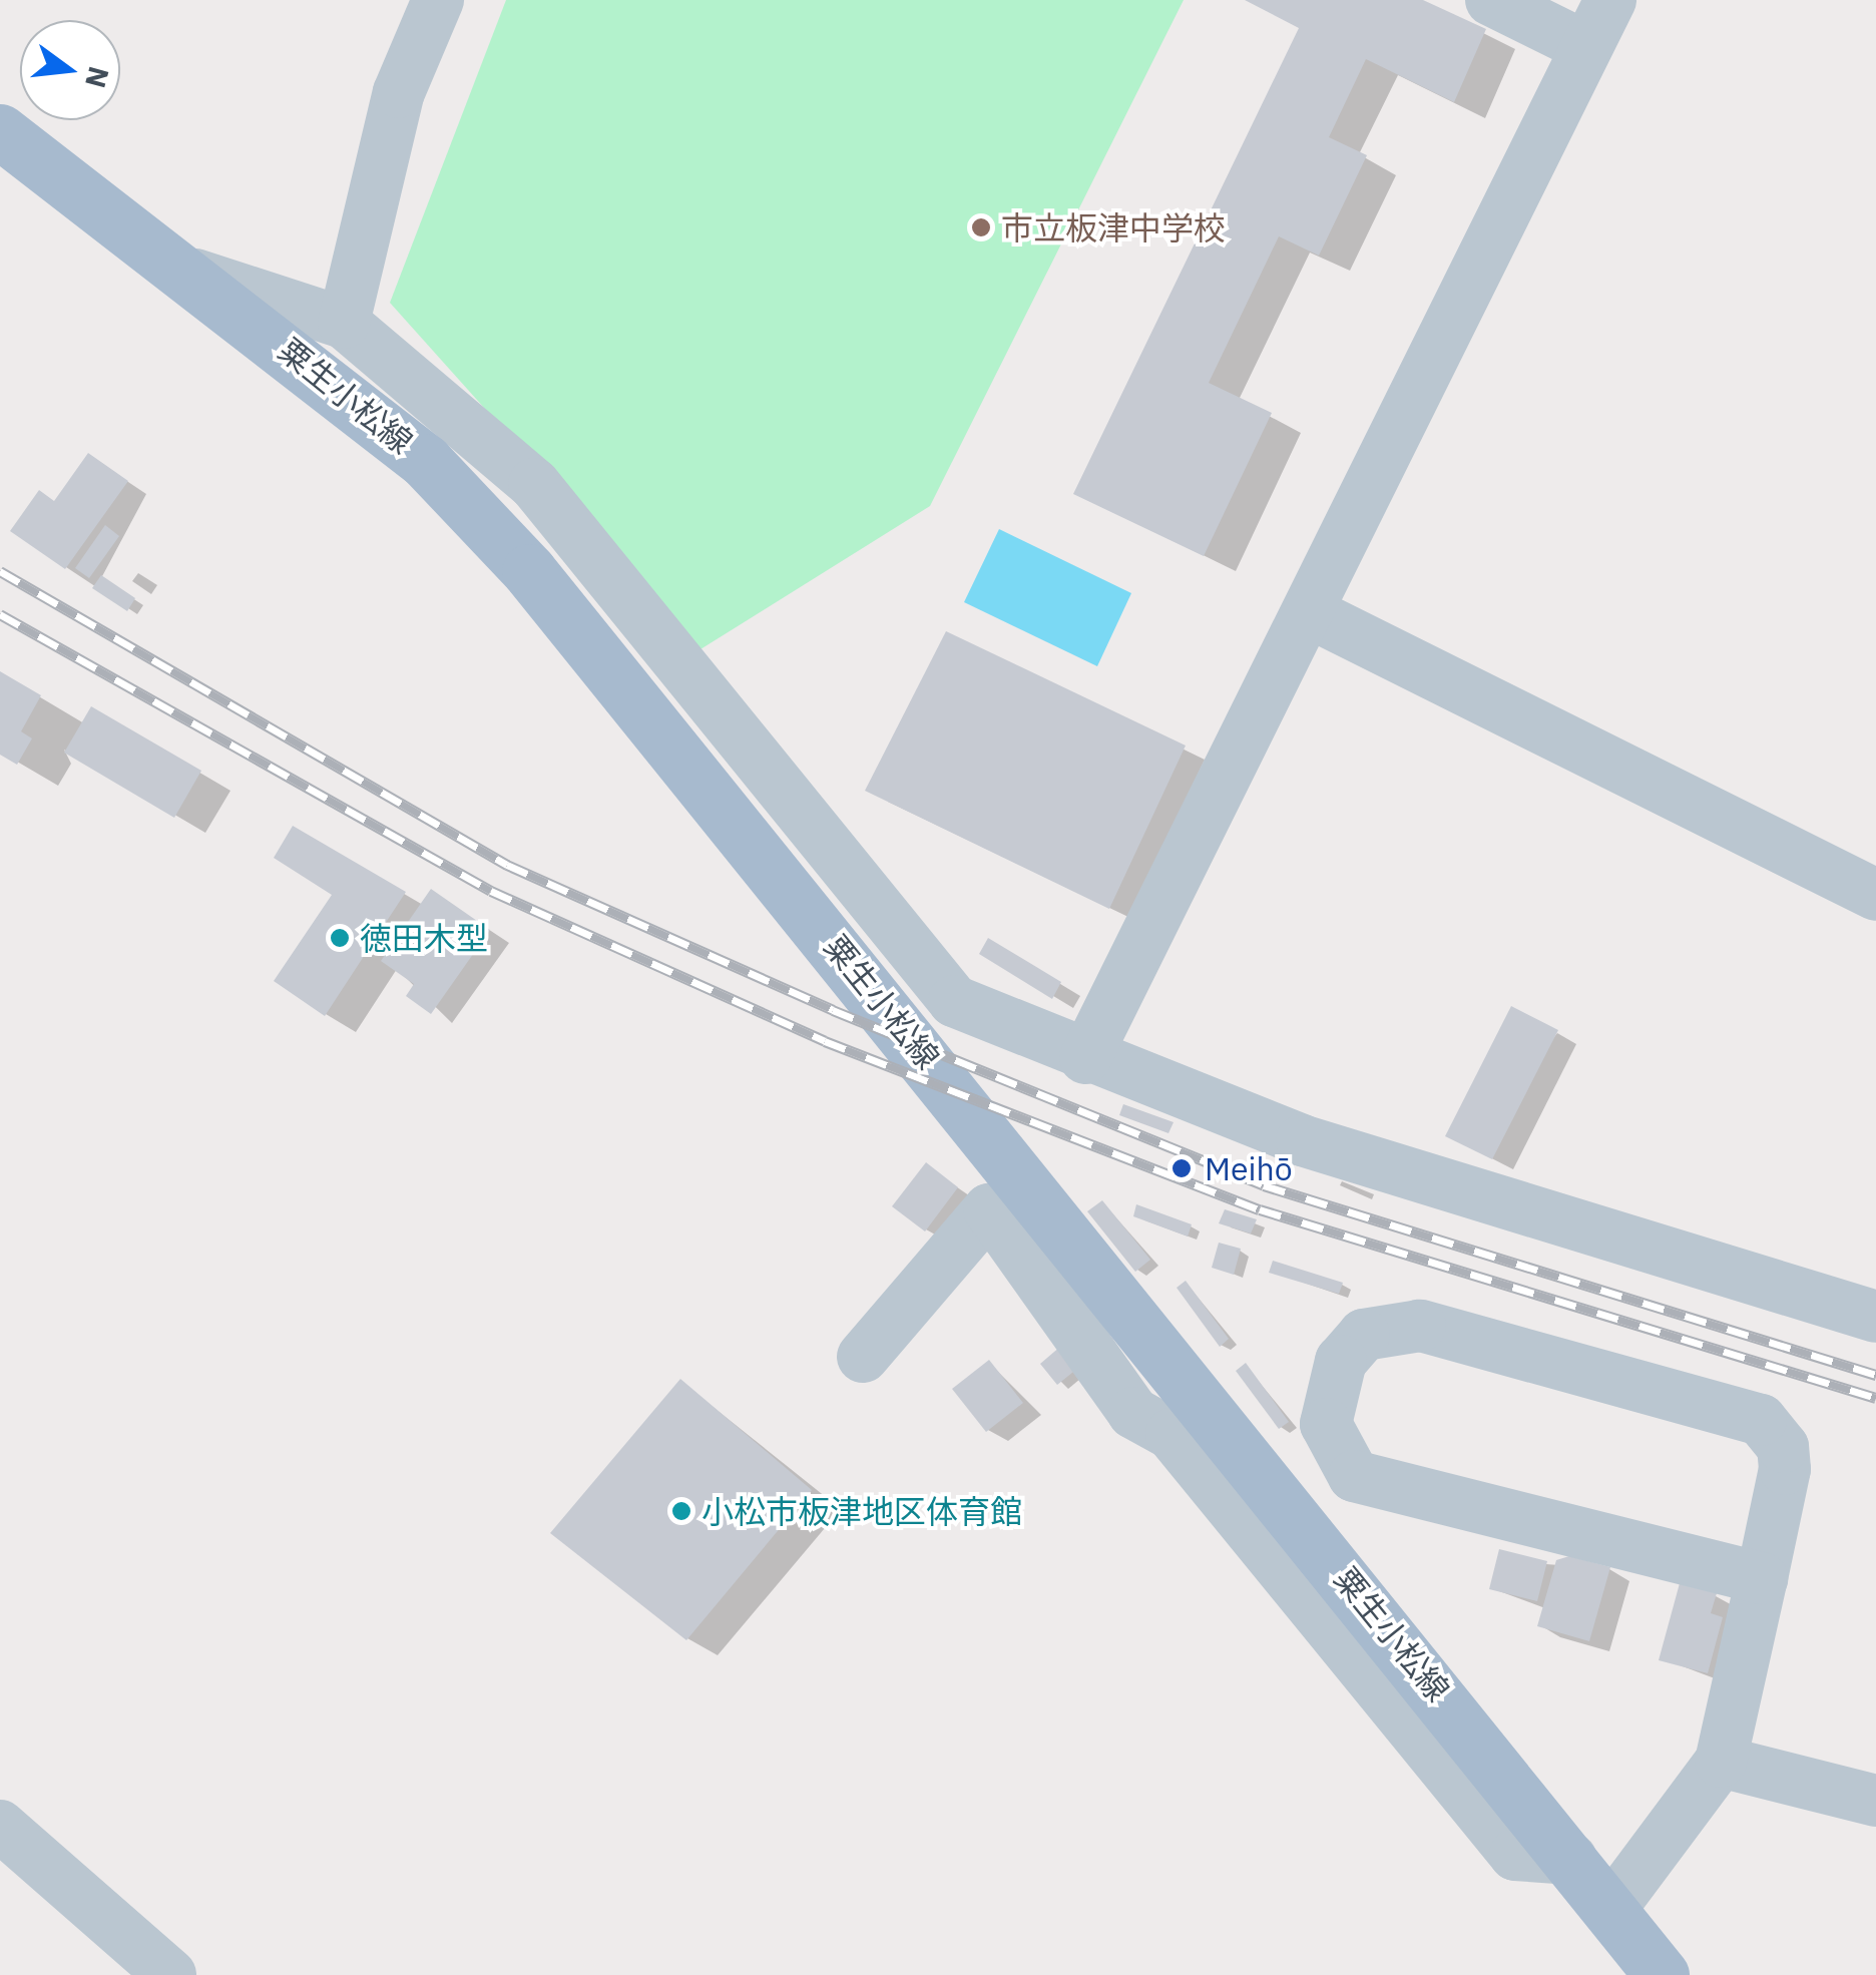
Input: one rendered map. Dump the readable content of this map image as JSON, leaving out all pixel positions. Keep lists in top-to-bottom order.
{
  "streets": {
    "main road": ["粟生小松線"]
  },
  "places": [
    "市立板津中学校",
    "徳田木型",
    "Meihō",
    "小松市板津地区体育館"
  ],
  "north": "right"
}
